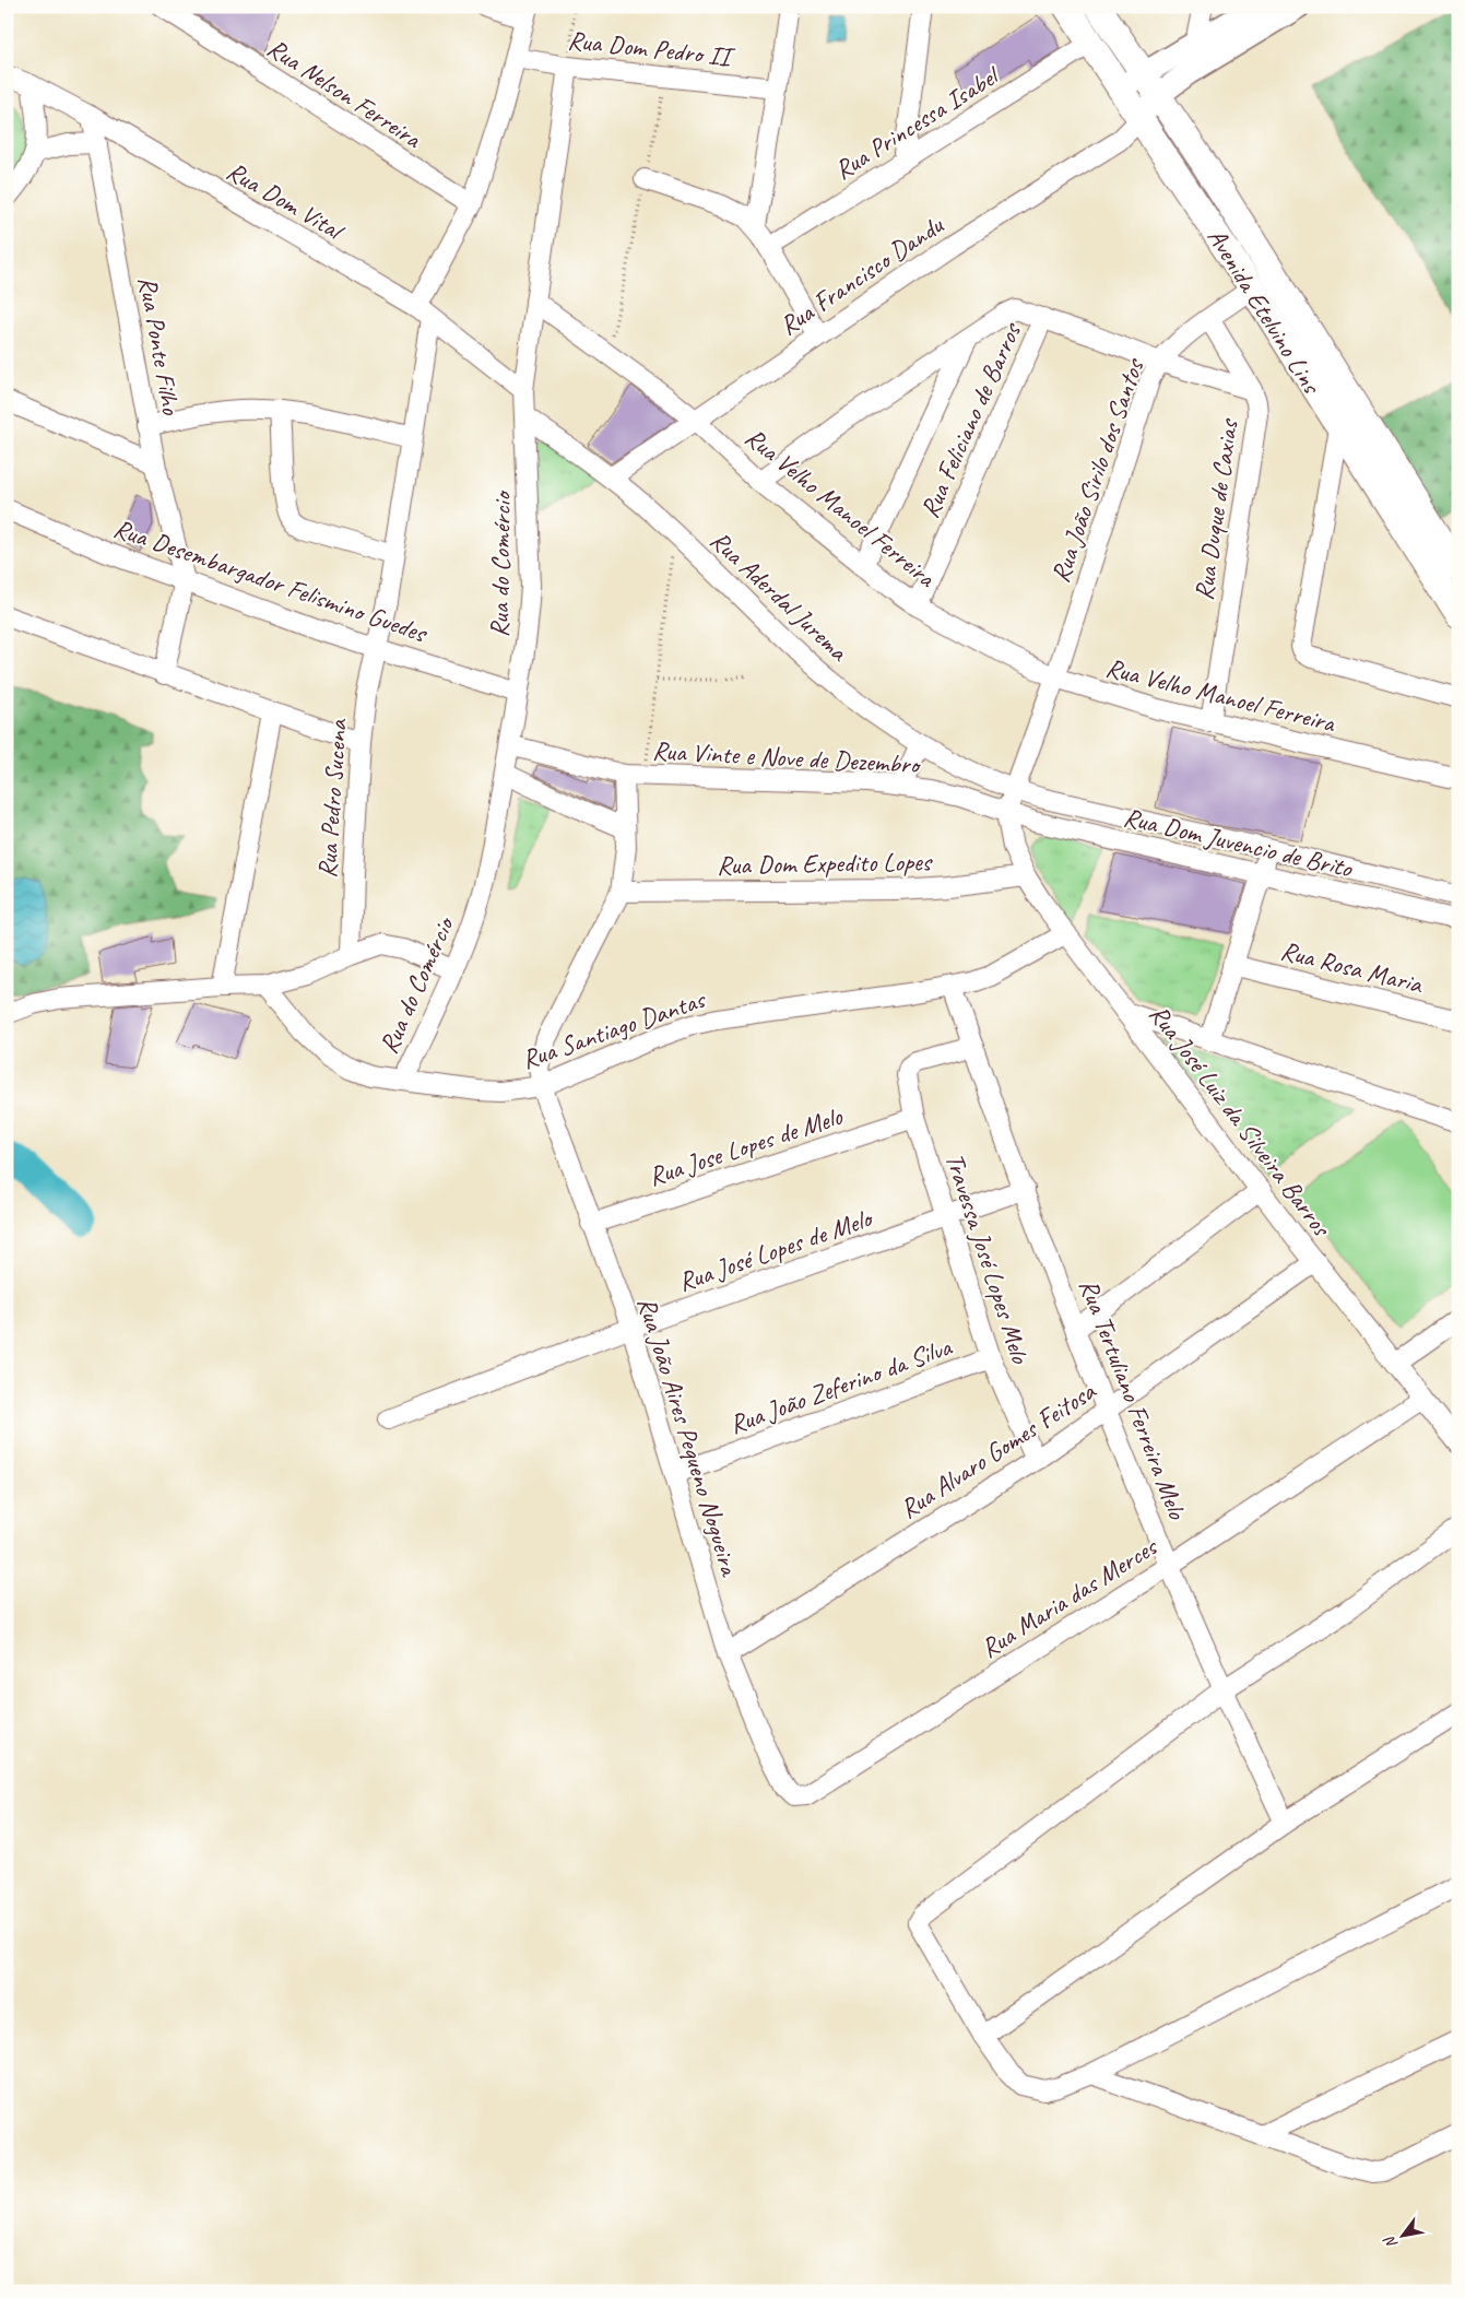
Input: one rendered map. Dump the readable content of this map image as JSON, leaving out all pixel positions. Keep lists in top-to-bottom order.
{
  "streets": {
    "main road": ["Avenida Etelvino Lins"],
    "street": [
      "Rua Dom Pedro II",
      "Rua Nelson Ferreira",
      "Rua Princessa Isabel",
      "Rua Dom Vital",
      "Rua Francisco Dandu",
      "Rua Ponte Filho",
      "Rua Feliciano de Barros",
      "Rua João Sirilo dos Santos",
      "Rua Velho Manoel Ferreira",
      "Rua Duque de Caxias",
      "Rua do Comércio",
      "Rua Desembargador Felismino Guedes",
      "Rua Aderdal Jurema",
      "Rua Vinte e Nove de Dezembro",
      "Rua Pedro Sucena",
      "Rua Dom Juvencio de Brito",
      "Rua Dom Expedito Lopes",
      "Rua Rosa Maria",
      "Rua Santiago Dantas",
      "Rua José Luiz da Silveira Barros",
      "Rua Jose Lopes de Melo",
      "Rua José Lopes de Melo",
      "Travessa José Lopes Melo",
      "Rua João Zeferino da Silva",
      "Rua Tertuliano Ferreira Melo",
      "Rua João Aires Pequeno Nogueira",
      "Rua Alvaro Gomes Feitosa",
      "Rua Maria das Merces"
    ]
  },
  "crossings": [
    ["Rua Dom Pedro II", "Rua do Comércio"],
    ["Rua Dom Pedro II", "Rua Pedro Sucena"],
    ["Rua Nelson Ferreira", "Rua Pedro Sucena"],
    ["Rua Princessa Isabel", "Avenida Etelvino Lins"],
    ["Rua Dom Vital", "Rua Ponte Filho"],
    ["Rua Dom Vital", "Rua do Comércio"],
    ["Rua Dom Vital", "Rua Pedro Sucena"],
    ["Rua Francisco Dandu", "Avenida Etelvino Lins"],
    ["Rua Francisco Dandu", "Rua Velho Manoel Ferreira"],
    ["Rua Francisco Dandu", "Rua Aderdal Jurema"],
    ["Avenida Etelvino Lins", "Rua João Sirilo dos Santos"],
    ["Rua Ponte Filho", "Rua Desembargador Felismino Guedes"],
    ["Rua Feliciano de Barros", "Rua Velho Manoel Ferreira"],
    ["Rua João Sirilo dos Santos", "Rua Velho Manoel Ferreira"],
    ["Rua João Sirilo dos Santos", "Rua Duque de Caxias"],
    ["Rua João Sirilo dos Santos", "Rua Aderdal Jurema"],
    ["Rua João Sirilo dos Santos", "Rua Vinte e Nove de Dezembro"],
    ["Rua João Sirilo dos Santos", "Rua Dom Juvencio de Brito"],
    ["Rua João Sirilo dos Santos", "Rua José Luiz da Silveira Barros"],
    ["Rua Velho Manoel Ferreira", "Rua Duque de Caxias"],
    ["Rua Velho Manoel Ferreira", "Rua do Comércio"],
    ["Rua do Comércio", "Rua Desembargador Felismino Guedes"],
    ["Rua do Comércio", "Rua Aderdal Jurema"],
    ["Rua do Comércio", "Rua Vinte e Nove de Dezembro"],
    ["Rua do Comércio", "Rua Santiago Dantas"],
    ["Rua Desembargador Felismino Guedes", "Rua Pedro Sucena"],
    ["Rua Aderdal Jurema", "Rua Dom Juvencio de Brito"],
    ["Rua Vinte e Nove de Dezembro", "Rua Dom Juvencio de Brito"],
    ["Rua Vinte e Nove de Dezembro", "Rua José Luiz da Silveira Barros"],
    ["Rua Vinte e Nove de Dezembro", "Rua João Aires Pequeno Nogueira"],
    ["Rua Dom Juvencio de Brito", "Rua José Luiz da Silveira Barros"],
    ["Rua Dom Expedito Lopes", "Rua José Luiz da Silveira Barros"],
    ["Rua Dom Expedito Lopes", "Rua João Aires Pequeno Nogueira"],
    ["Rua Santiago Dantas", "Rua José Luiz da Silveira Barros"],
    ["Rua Santiago Dantas", "Rua Tertuliano Ferreira Melo"],
    ["Rua Santiago Dantas", "Rua João Aires Pequeno Nogueira"],
    ["Rua José Luiz da Silveira Barros", "Rua Alvaro Gomes Feitosa"],
    ["Rua José Luiz da Silveira Barros", "Rua Maria das Merces"],
    ["Rua Jose Lopes de Melo", "Travessa José Lopes Melo"],
    ["Rua Jose Lopes de Melo", "Rua João Aires Pequeno Nogueira"],
    ["Rua José Lopes de Melo", "Travessa José Lopes Melo"],
    ["Rua José Lopes de Melo", "Rua Tertuliano Ferreira Melo"],
    ["Rua José Lopes de Melo", "Rua João Aires Pequeno Nogueira"],
    ["Travessa José Lopes Melo", "Rua João Zeferino da Silva"],
    ["Travessa José Lopes Melo", "Rua Tertuliano Ferreira Melo"],
    ["Travessa José Lopes Melo", "Rua Alvaro Gomes Feitosa"],
    ["Rua João Zeferino da Silva", "Rua João Aires Pequeno Nogueira"],
    ["Rua Tertuliano Ferreira Melo", "Rua Alvaro Gomes Feitosa"],
    ["Rua Tertuliano Ferreira Melo", "Rua Maria das Merces"],
    ["Rua João Aires Pequeno Nogueira", "Rua Alvaro Gomes Feitosa"],
    ["Rua João Aires Pequeno Nogueira", "Rua Maria das Merces"]
  ],
  "north": "bottom left"
}
